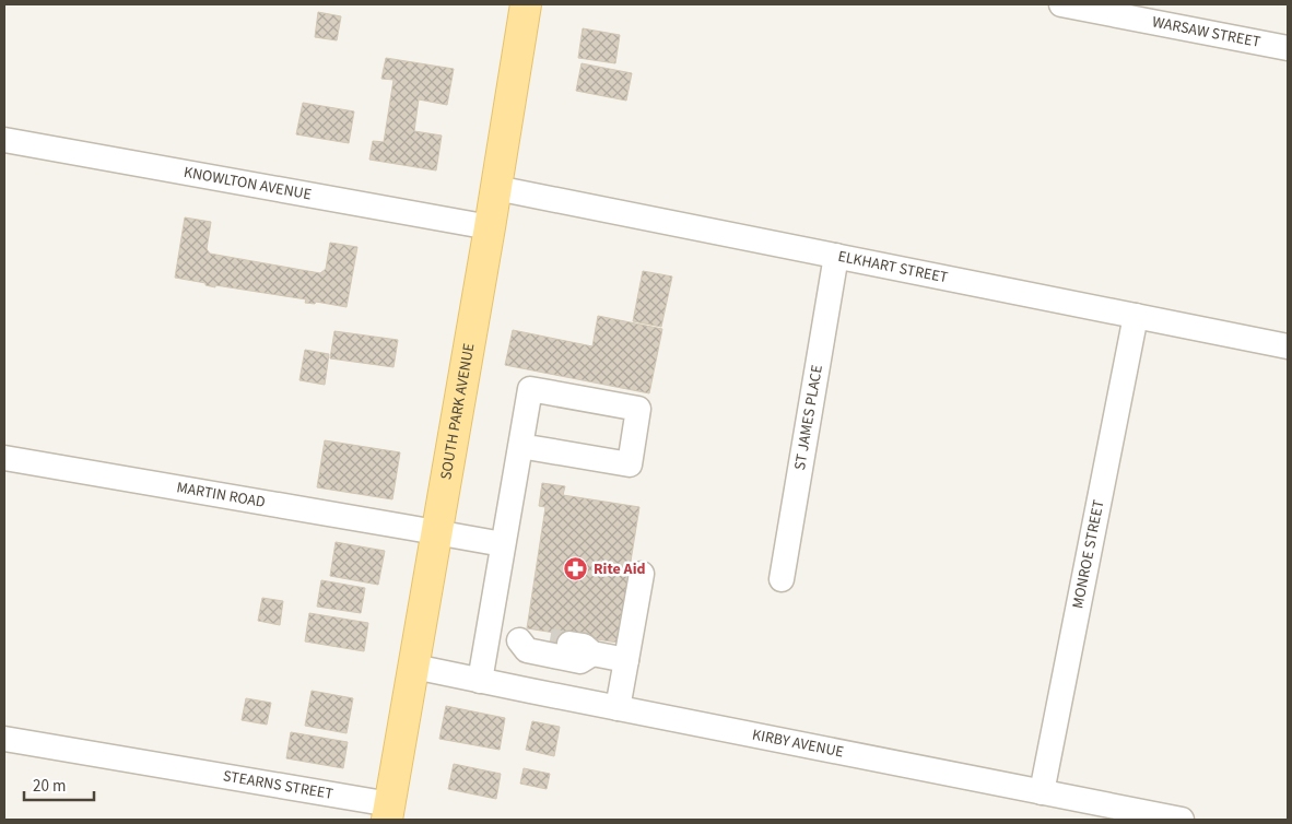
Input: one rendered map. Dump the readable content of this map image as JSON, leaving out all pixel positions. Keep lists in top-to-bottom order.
{
  "streets": {
    "main road": ["SOUTH PARK AVENUE"],
    "street": [
      "WARSAW STREET",
      "KNOWLTON AVENUE",
      "ELKHART STREET",
      "ST JAMES PLACE",
      "MARTIN ROAD",
      "MONROE STREET",
      "KIRBY AVENUE",
      "STEARNS STREET"
    ]
  },
  "crossings": [
    ["KNOWLTON AVENUE", "SOUTH PARK AVENUE"],
    ["ELKHART STREET", "SOUTH PARK AVENUE"],
    ["ELKHART STREET", "ST JAMES PLACE"],
    ["ELKHART STREET", "MONROE STREET"],
    ["SOUTH PARK AVENUE", "MARTIN ROAD"],
    ["SOUTH PARK AVENUE", "KIRBY AVENUE"],
    ["SOUTH PARK AVENUE", "STEARNS STREET"],
    ["MONROE STREET", "KIRBY AVENUE"]
  ],
  "places": {
    "pharmacy": ["Rite Aid"]
  },
  "scale_bar": "20 m"
}
